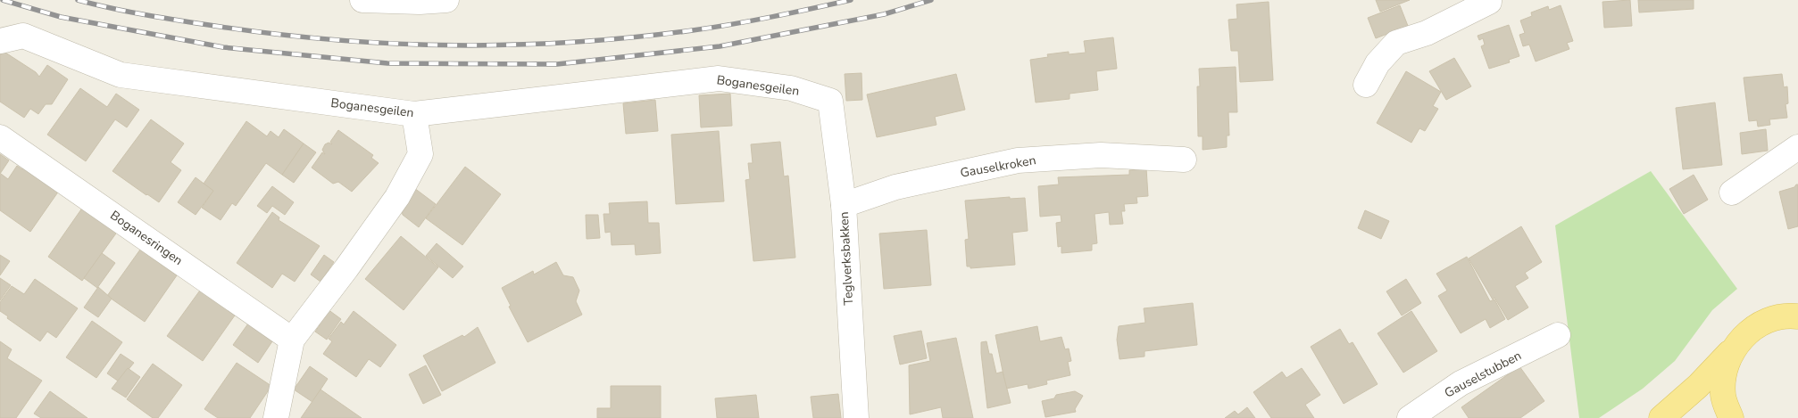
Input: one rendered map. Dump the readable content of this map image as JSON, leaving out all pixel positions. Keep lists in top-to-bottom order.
{
  "streets": {
    "street": [
      "Boganesgeilen",
      "Gauselkroken",
      "Boganesringen",
      "Teglverksbakken",
      "Gauselstubben"
    ]
  },
  "crossings": [
    ["Boganesgeilen", "Teglverksbakken"],
    ["Gauselkroken", "Teglverksbakken"]
  ]
}
